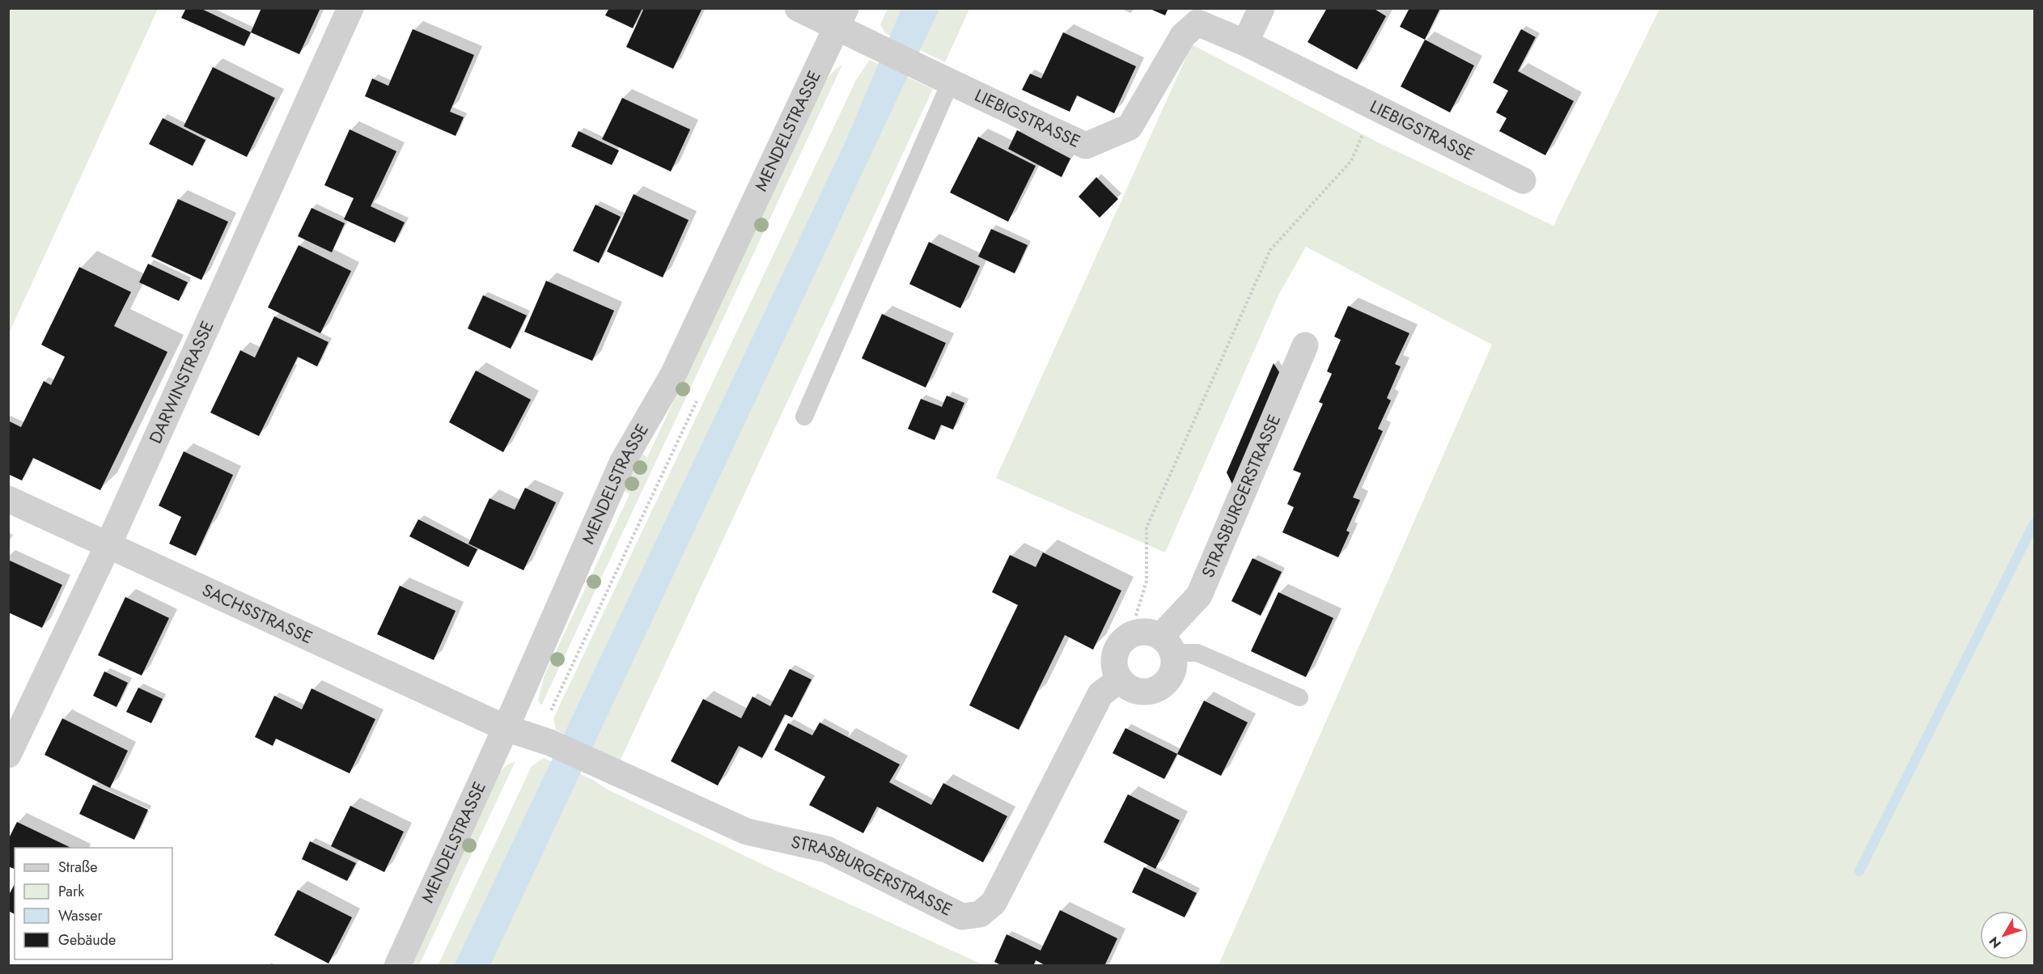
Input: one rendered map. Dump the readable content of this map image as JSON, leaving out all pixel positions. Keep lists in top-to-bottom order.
{
  "streets": {
    "street": [
      "LIEBIGSTRASSE",
      "MENDELSTRASSE",
      "DARWINSTRASSE",
      "STRASBURGERSTRASSE",
      "SACHSSTRASSE"
    ]
  },
  "crossings": [
    ["LIEBIGSTRASSE", "MENDELSTRASSE"],
    ["MENDELSTRASSE", "STRASBURGERSTRASSE"],
    ["MENDELSTRASSE", "SACHSSTRASSE"],
    ["DARWINSTRASSE", "SACHSSTRASSE"],
    ["STRASBURGERSTRASSE", "SACHSSTRASSE"]
  ],
  "legend": [
    "Straße",
    "Park",
    "Wasser",
    "Gebäude"
  ],
  "north": "bottom left"
}
